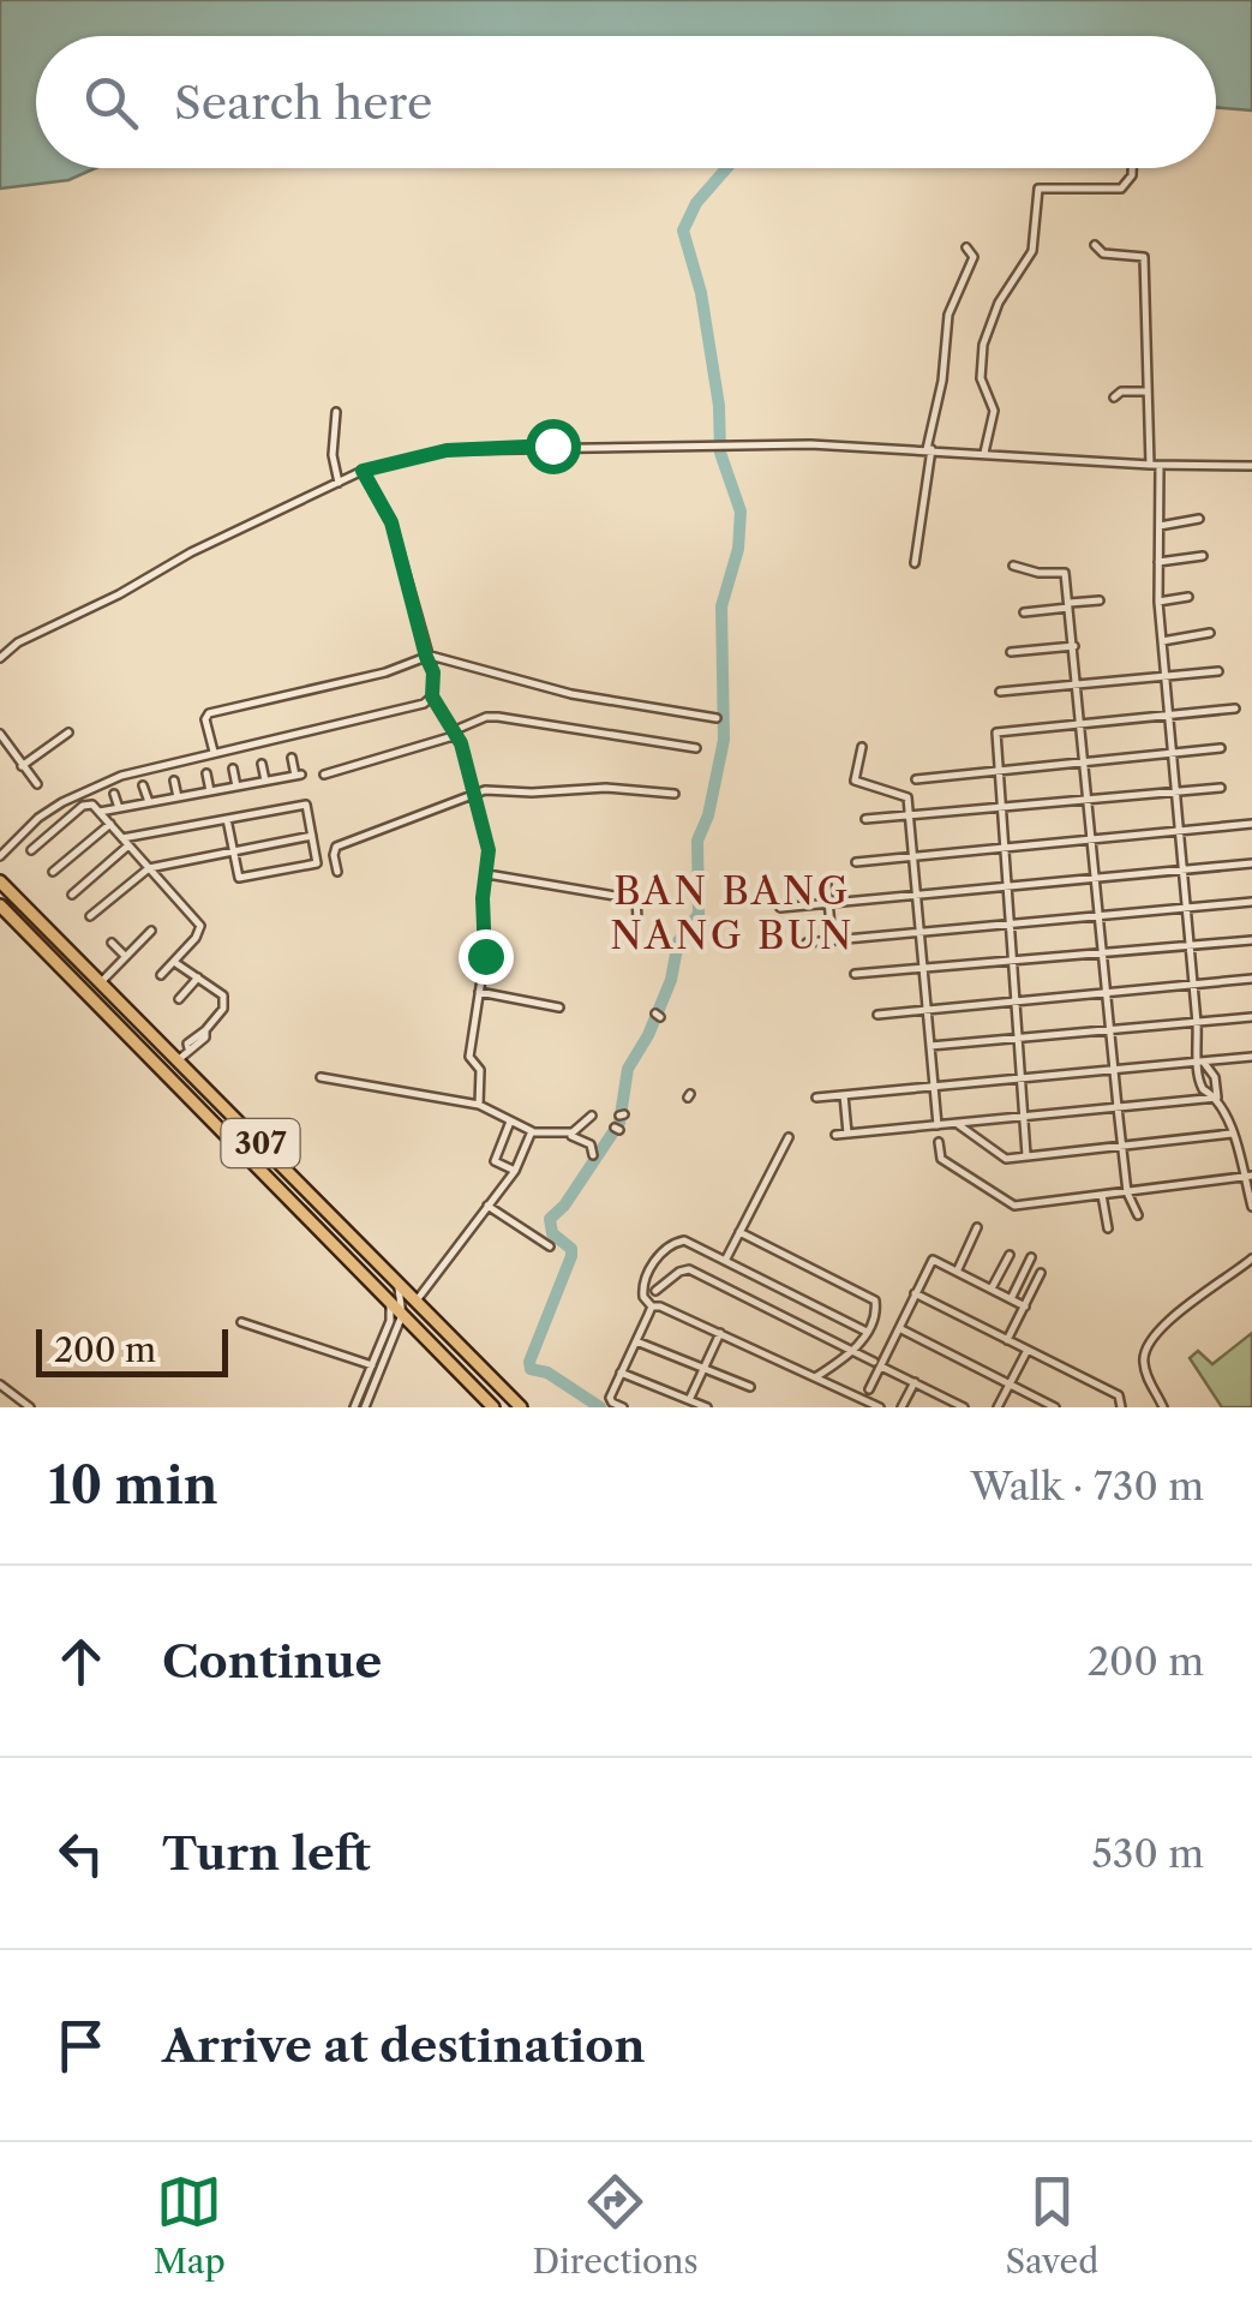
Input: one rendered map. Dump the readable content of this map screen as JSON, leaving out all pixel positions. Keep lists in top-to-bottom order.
{
  "streets": {
    "main road": ["307"]
  },
  "districts": ["BAN BANG NANG BUN"],
  "scale_bar": "200 m",
  "page": {
    "search": "Search here",
    "scale": "200 m",
    "heading": ["10 min", "Walk · 730 m"],
    "list": [
      ["Continue", "200 m"],
      ["Turn left", "530 m"],
      "Arrive at destination"
    ],
    "nav": ["Map", "Directions", "Saved"]
  }
}
